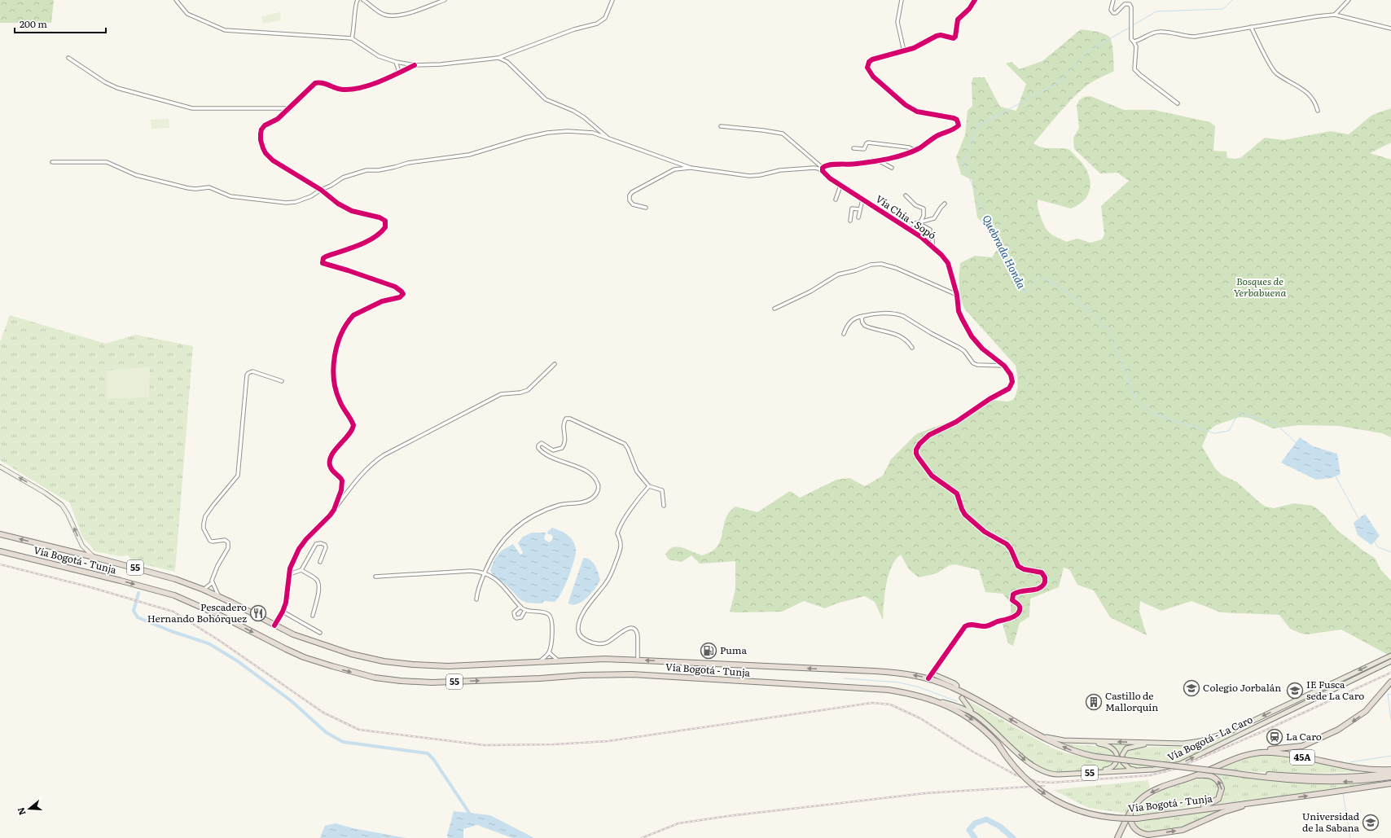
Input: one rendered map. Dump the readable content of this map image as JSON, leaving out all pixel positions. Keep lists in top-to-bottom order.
{
  "streets": {
    "highway": ["Vía Bogotá - Tunja", "55", "45A"],
    "main road": ["Vía Bogotá - La Caro"],
    "street": ["Vía Chía - Sopó"]
  },
  "crossings": [
    ["Vía Chía - Sopó", "Vía Bogotá - Tunja"],
    ["Vía Bogotá - Tunja", "55"],
    ["Vía Bogotá - Tunja", "Vía Bogotá - La Caro"]
  ],
  "water": ["Quebrada Honda"],
  "parks": ["Bosques de Yerbabuena"],
  "places": {
    "restaurant": ["Pescadero Hernando Bohórquez"],
    "fuel station": ["Puma"],
    "school or university": ["Colegio Jorbalán", "IE Fusca sede La Caro", "Universidad de la Sabana"],
    "building": ["Castillo de Mallorquín"],
    "station": ["La Caro"]
  },
  "scale_bar": "200 m",
  "north": "left"
}
